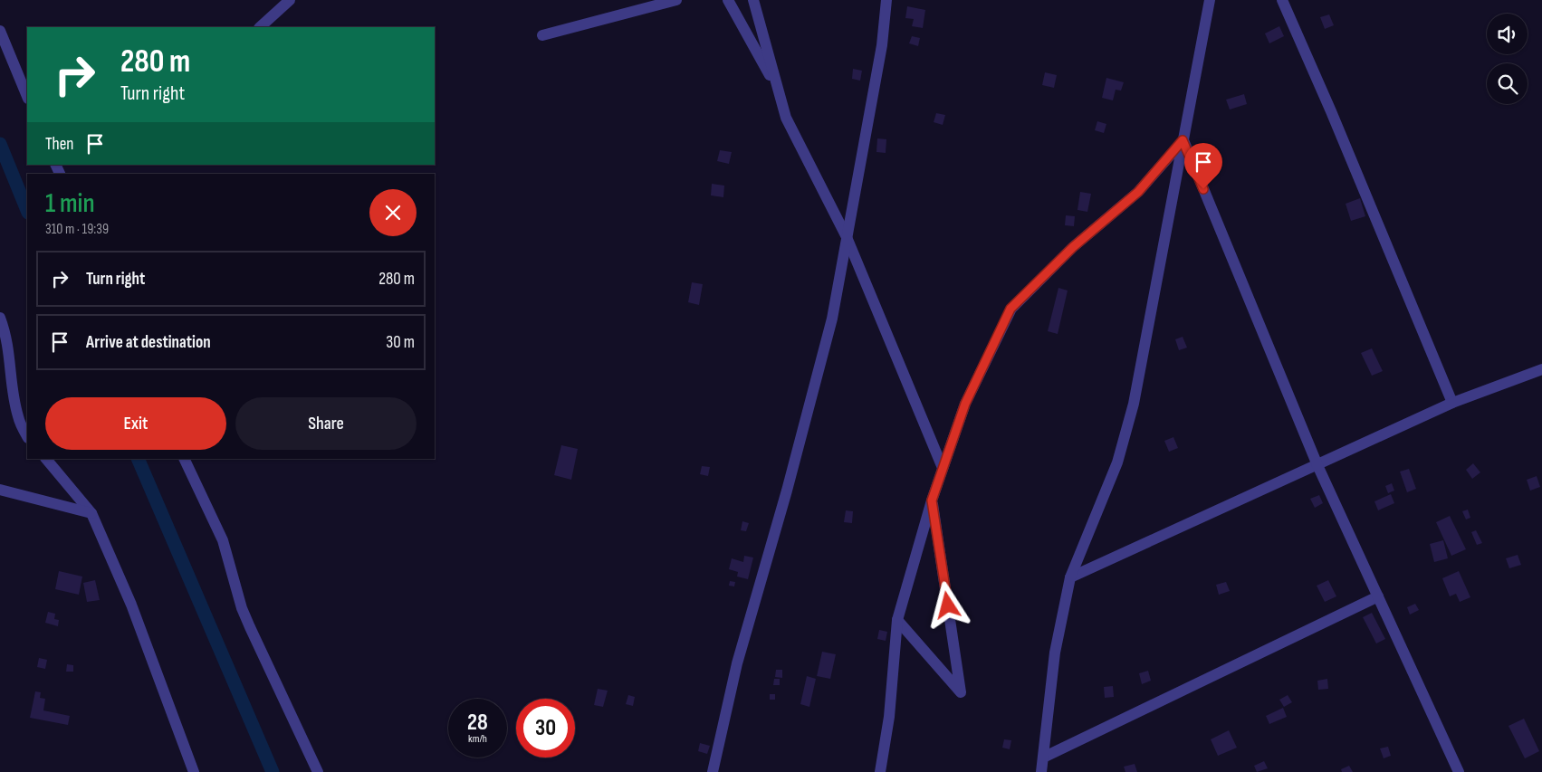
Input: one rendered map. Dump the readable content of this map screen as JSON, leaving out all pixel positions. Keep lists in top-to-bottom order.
{
  "page": {
    "turn": ["280 m", "Turn right"],
    "then": "Then",
    "heading": ["1 min", "310 m · 19:39"],
    "list": [
      {
        "name": "Turn right",
        "value": "280 m"
      },
      {
        "name": "Arrive at destination",
        "value": "30 m"
      }
    ],
    "buttons": ["Exit", "Share"],
    "speed": "28 km/h",
    "limit": "30"
  }
}
